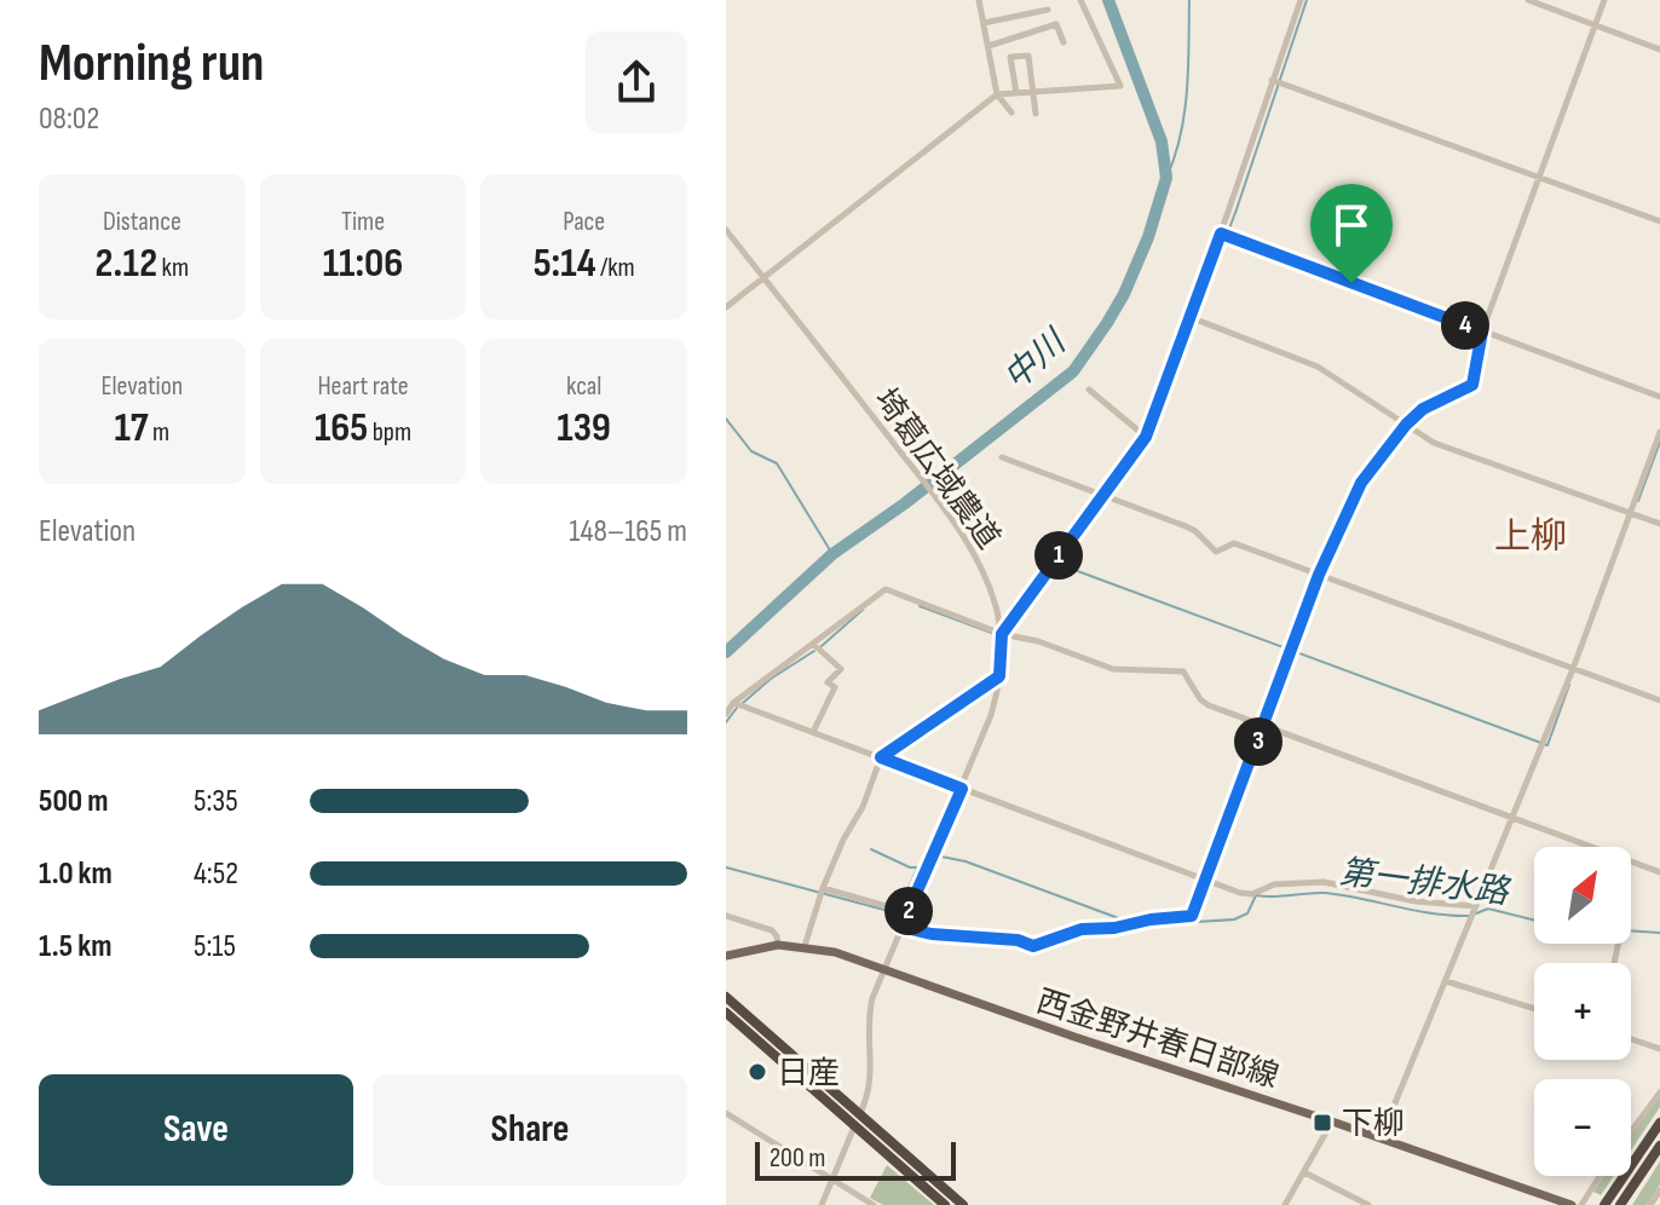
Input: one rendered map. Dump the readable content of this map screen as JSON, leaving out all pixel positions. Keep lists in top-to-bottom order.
{
  "streets": {
    "main road": ["西金野井春日部線"],
    "street": ["埼葛広域農道"]
  },
  "crossings": [
    ["埼葛広域農道", "西金野井春日部線"]
  ],
  "districts": ["上柳"],
  "water": ["中川", "第一排水路"],
  "places": {
    "other": ["日産"],
    "transit": ["下柳"]
  },
  "scale_bar": "200 m",
  "north": "top right",
  "page": {
    "heading": ["Morning run", "08:02"],
    "stats": [
      ["Distance", "2.12 km"],
      ["Time", "11:06"],
      ["Pace", "5:14 /km"],
      ["Elevation", "17 m"],
      ["Heart rate", "165 bpm"],
      ["kcal", "139"]
    ],
    "pins": [
      "4",
      "1",
      "3",
      "2"
    ],
    "chart": ["Elevation", "148–165 m"],
    "list": [
      {
        "name": "500 m",
        "note": "5:35"
      },
      {
        "name": "1.0 km",
        "note": "4:52"
      },
      {
        "name": "1.5 km",
        "note": "5:15"
      }
    ],
    "map_buttons": ["+", "−"],
    "buttons": ["Save", "Share"],
    "scale": "200 m"
  }
}
